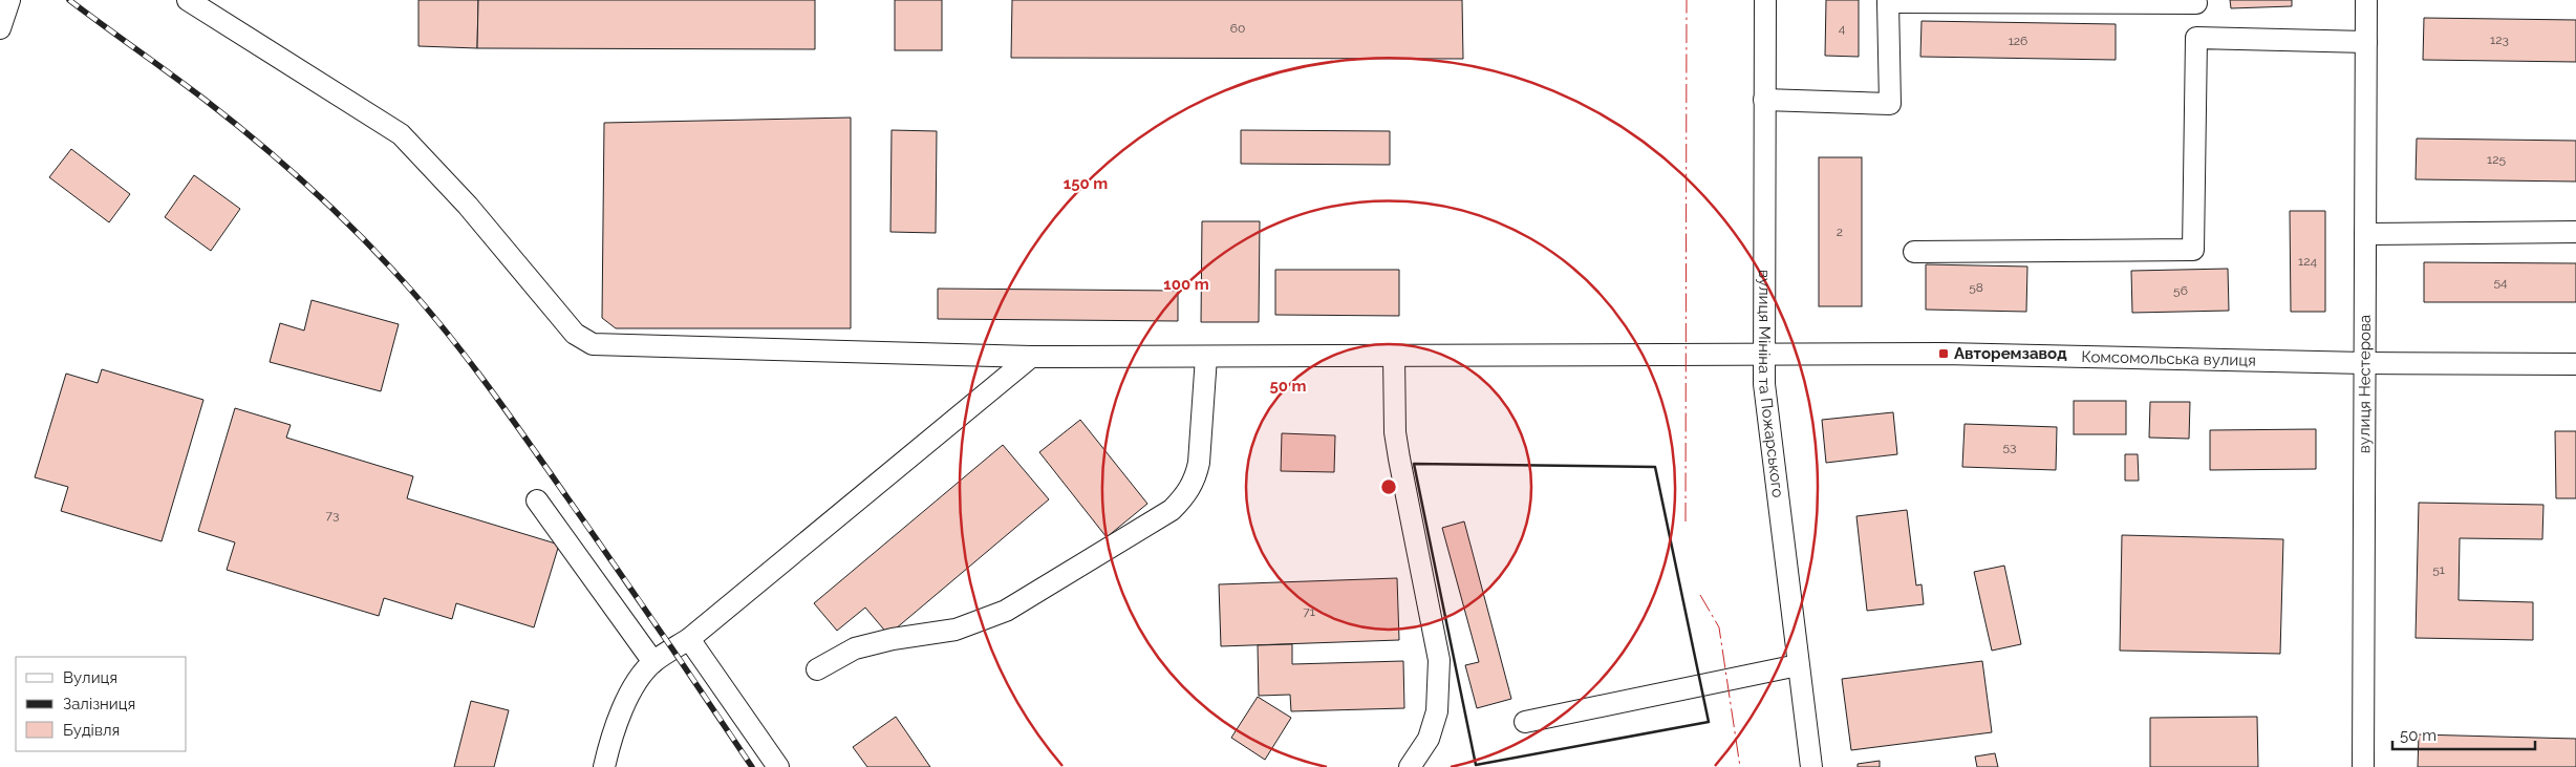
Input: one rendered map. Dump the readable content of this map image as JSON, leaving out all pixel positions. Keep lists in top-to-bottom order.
{
  "streets": {
    "street": ["Комсомольська вулиця", "вулиця Нестерова", "вулиця Мініна та Пожарського"]
  },
  "crossings": [
    ["Комсомольська вулиця", "вулиця Нестерова"],
    ["Комсомольська вулиця", "вулиця Мініна та Пожарського"]
  ],
  "places": {
    "transit": ["Авторемзавод"]
  },
  "house_numbers": [
    "60",
    "4",
    "123",
    "126",
    "125",
    "2",
    "124",
    "54",
    "58",
    "56",
    "53",
    "73",
    "51",
    "71"
  ],
  "legend": ["Вулиця", "Залізниця", "Будівля"],
  "scale_bar": "50 m",
  "rings": ["150 m", "100 m", "50 m"]
}
